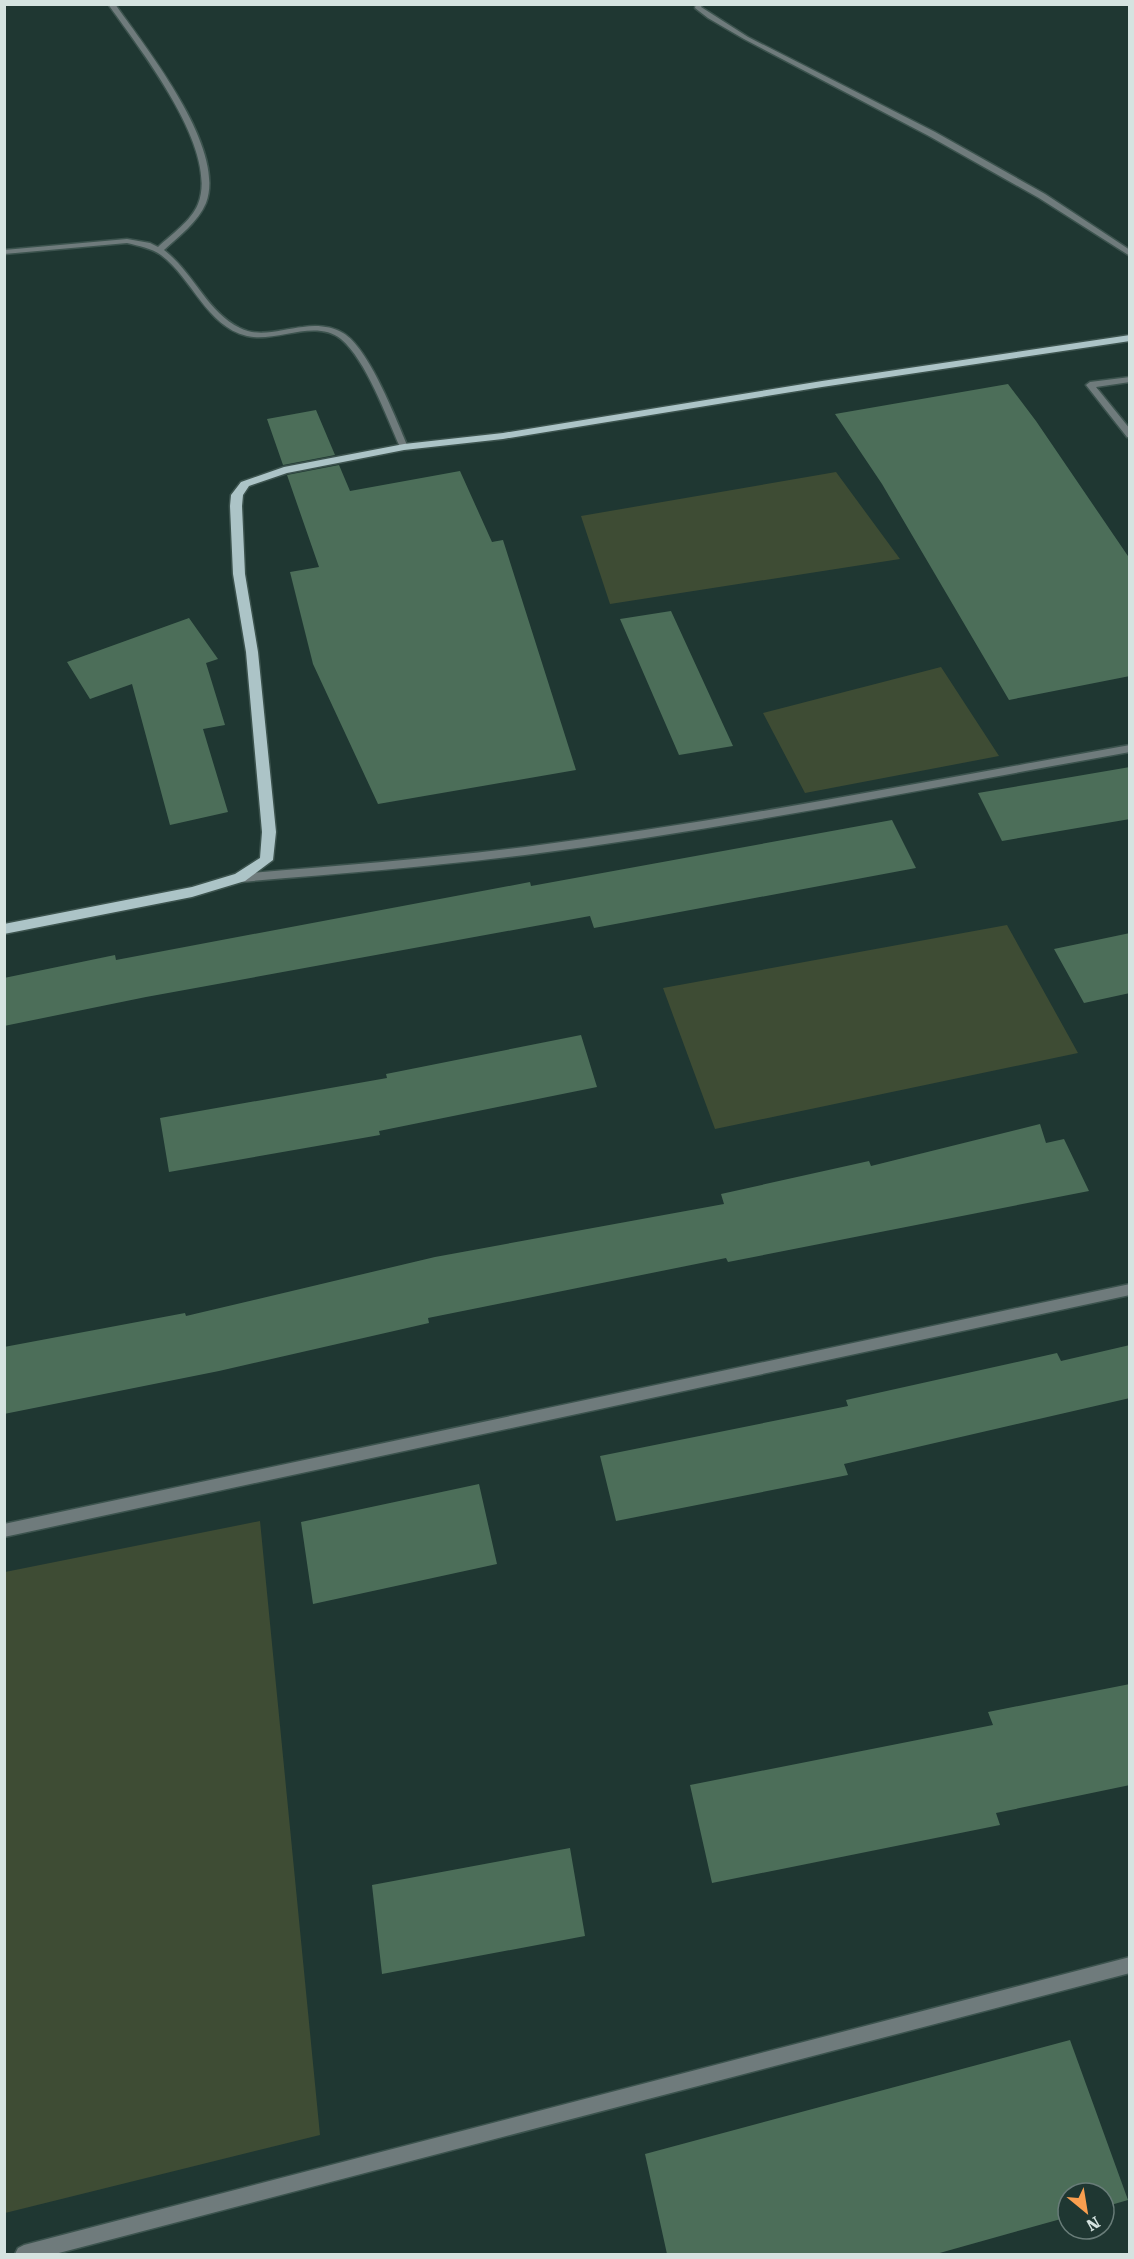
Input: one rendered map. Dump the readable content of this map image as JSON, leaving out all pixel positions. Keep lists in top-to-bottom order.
{
  "north": "bottom right"
}
